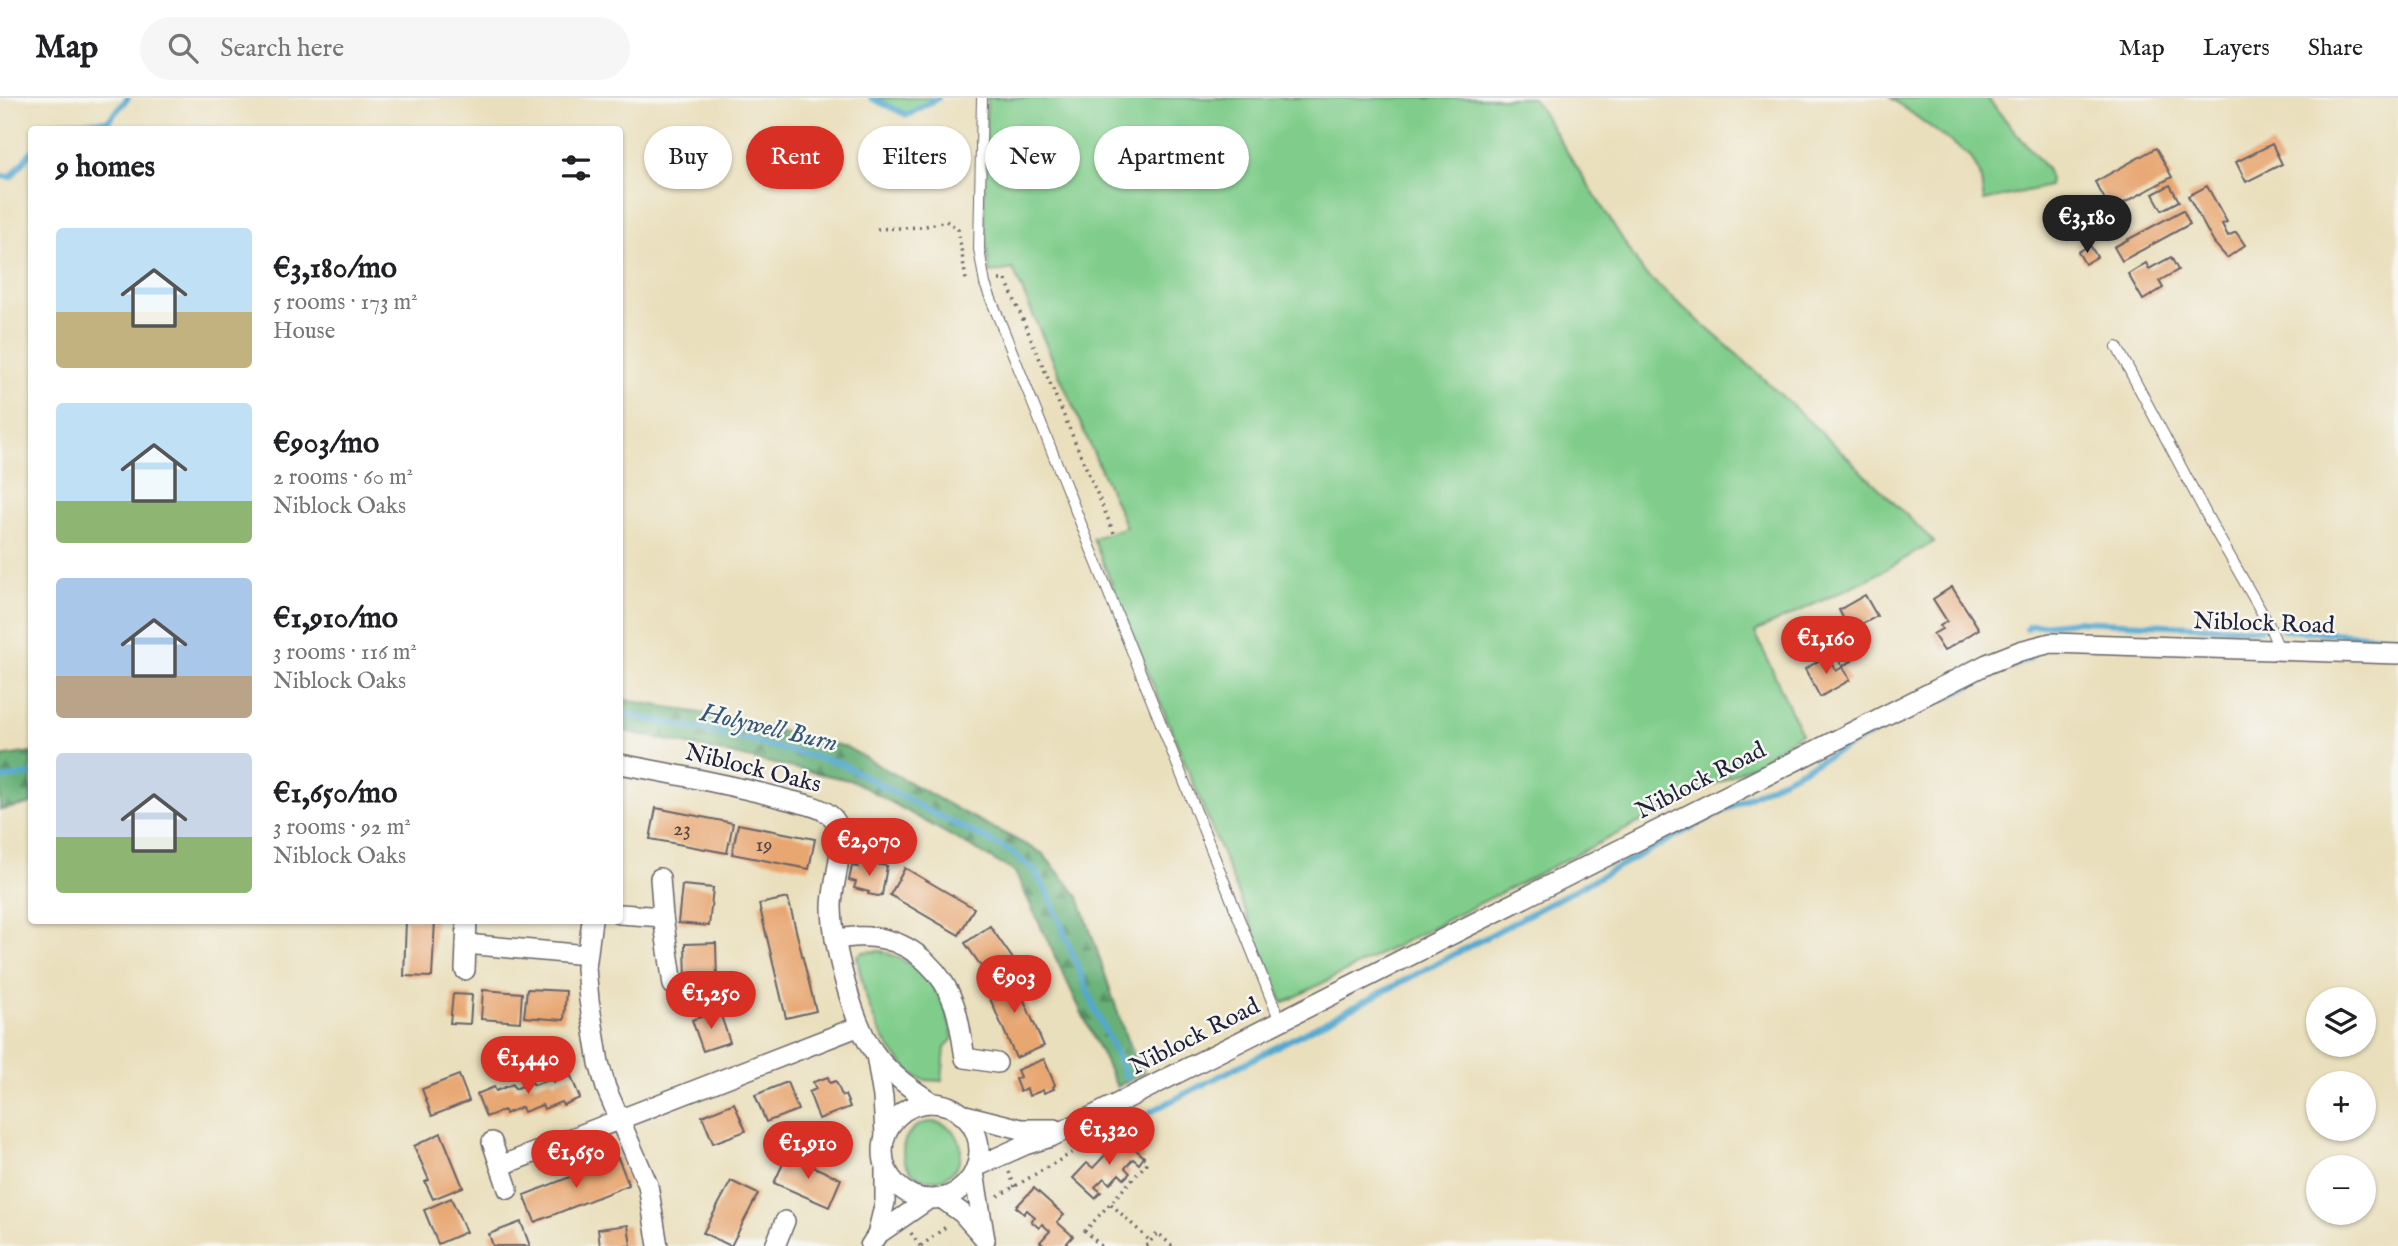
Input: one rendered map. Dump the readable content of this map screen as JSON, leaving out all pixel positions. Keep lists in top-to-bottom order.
{
  "streets": {
    "street": ["Niblock Road", "Niblock Oaks"]
  },
  "crossings": [
    ["Niblock Road", "Niblock Oaks"]
  ],
  "water": ["Holywell Burn"],
  "house_numbers": ["23", "19"],
  "page": {
    "header": "Map",
    "search": "Search here",
    "nav": ["Map", "Layers", "Share"],
    "chip": [
      "Buy",
      "Rent",
      "Filters",
      "New",
      "Apartment"
    ],
    "heading": "9 homes",
    "price": [
      "€3,180",
      "€1,160",
      "€2,070",
      "€903",
      "€1,250",
      "€1,440",
      "€1,320",
      "€1,910",
      "€1,650"
    ],
    "list": [
      {
        "name": "€3,180/mo",
        "note": "5 rooms · 173 m² · House"
      },
      {
        "name": "€903/mo",
        "note": "2 rooms · 60 m² · Niblock Oaks"
      },
      {
        "name": "€1,910/mo",
        "note": "3 rooms · 116 m² · Niblock Oaks"
      },
      {
        "name": "€1,650/mo",
        "note": "3 rooms · 92 m² · Niblock Oaks"
      }
    ],
    "map_buttons": ["+", "−"]
  }
}
